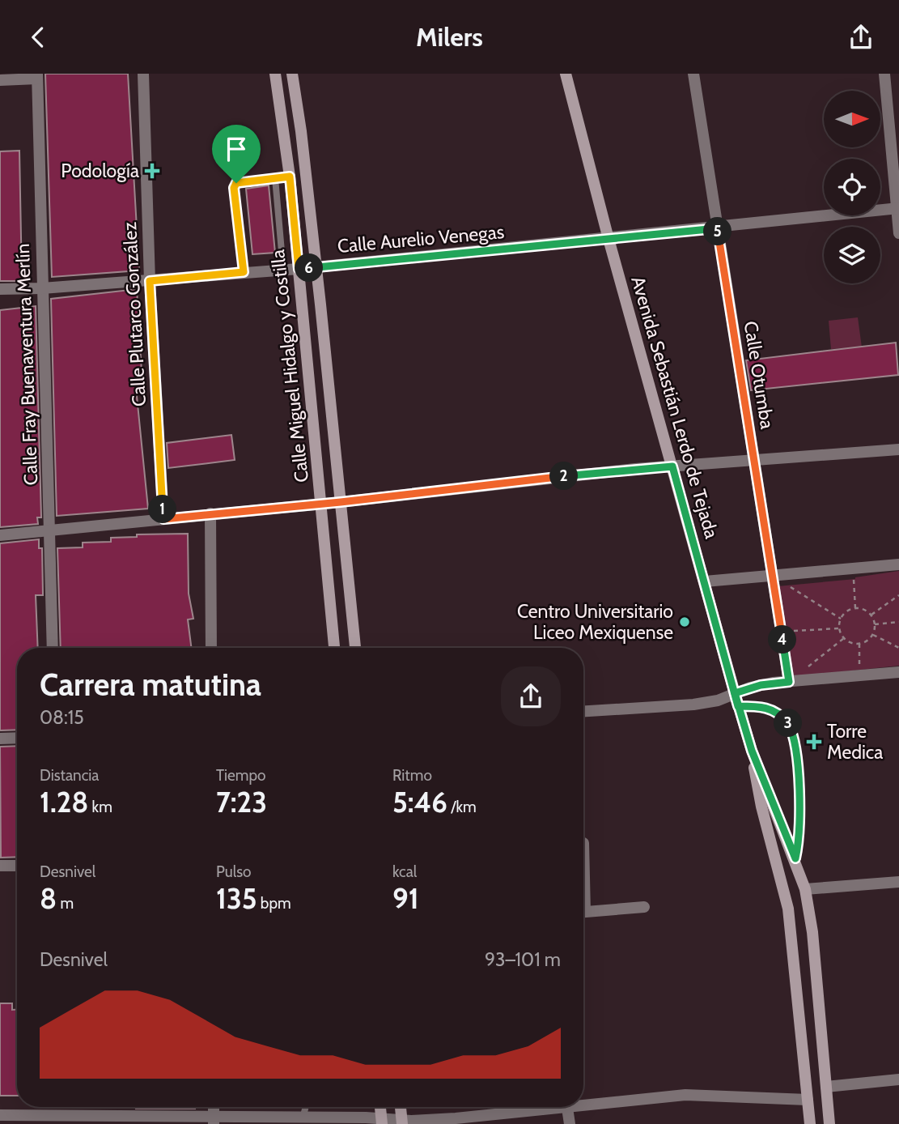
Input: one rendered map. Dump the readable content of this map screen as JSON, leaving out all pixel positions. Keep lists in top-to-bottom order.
{
  "streets": {
    "main road": ["Calle Miguel Hidalgo y Costilla", "Avenida Sebastián Lerdo de Tejada"],
    "street": [
      "Calle Aurelio Venegas",
      "Calle Plutarco González",
      "Calle Fray Buenaventura Merlín",
      "Calle Otumba"
    ]
  },
  "crossings": [
    ["Calle Aurelio Venegas", "Calle Plutarco González"],
    ["Calle Aurelio Venegas", "Calle Fray Buenaventura Merlín"],
    ["Calle Aurelio Venegas", "Calle Miguel Hidalgo y Costilla"],
    ["Calle Aurelio Venegas", "Calle Otumba"],
    ["Calle Aurelio Venegas", "Avenida Sebastián Lerdo de Tejada"]
  ],
  "places": {
    "health": ["Podología", "Torre Medica"],
    "other": ["Centro Universitario Liceo Mexiquense"]
  },
  "north": "right",
  "page": {
    "header": "Milers",
    "pins": [
      "5",
      "6",
      "2",
      "1",
      "4",
      "3"
    ],
    "heading": ["Carrera matutina", "08:15"],
    "stats": [
      ["Distancia", "1.28 km"],
      ["Tiempo", "7:23"],
      ["Ritmo", "5:46 /km"],
      ["Desnivel", "8 m"],
      ["Pulso", "135 bpm"],
      ["kcal", "91"]
    ],
    "chart": ["Desnivel", "93–101 m"]
  }
}
